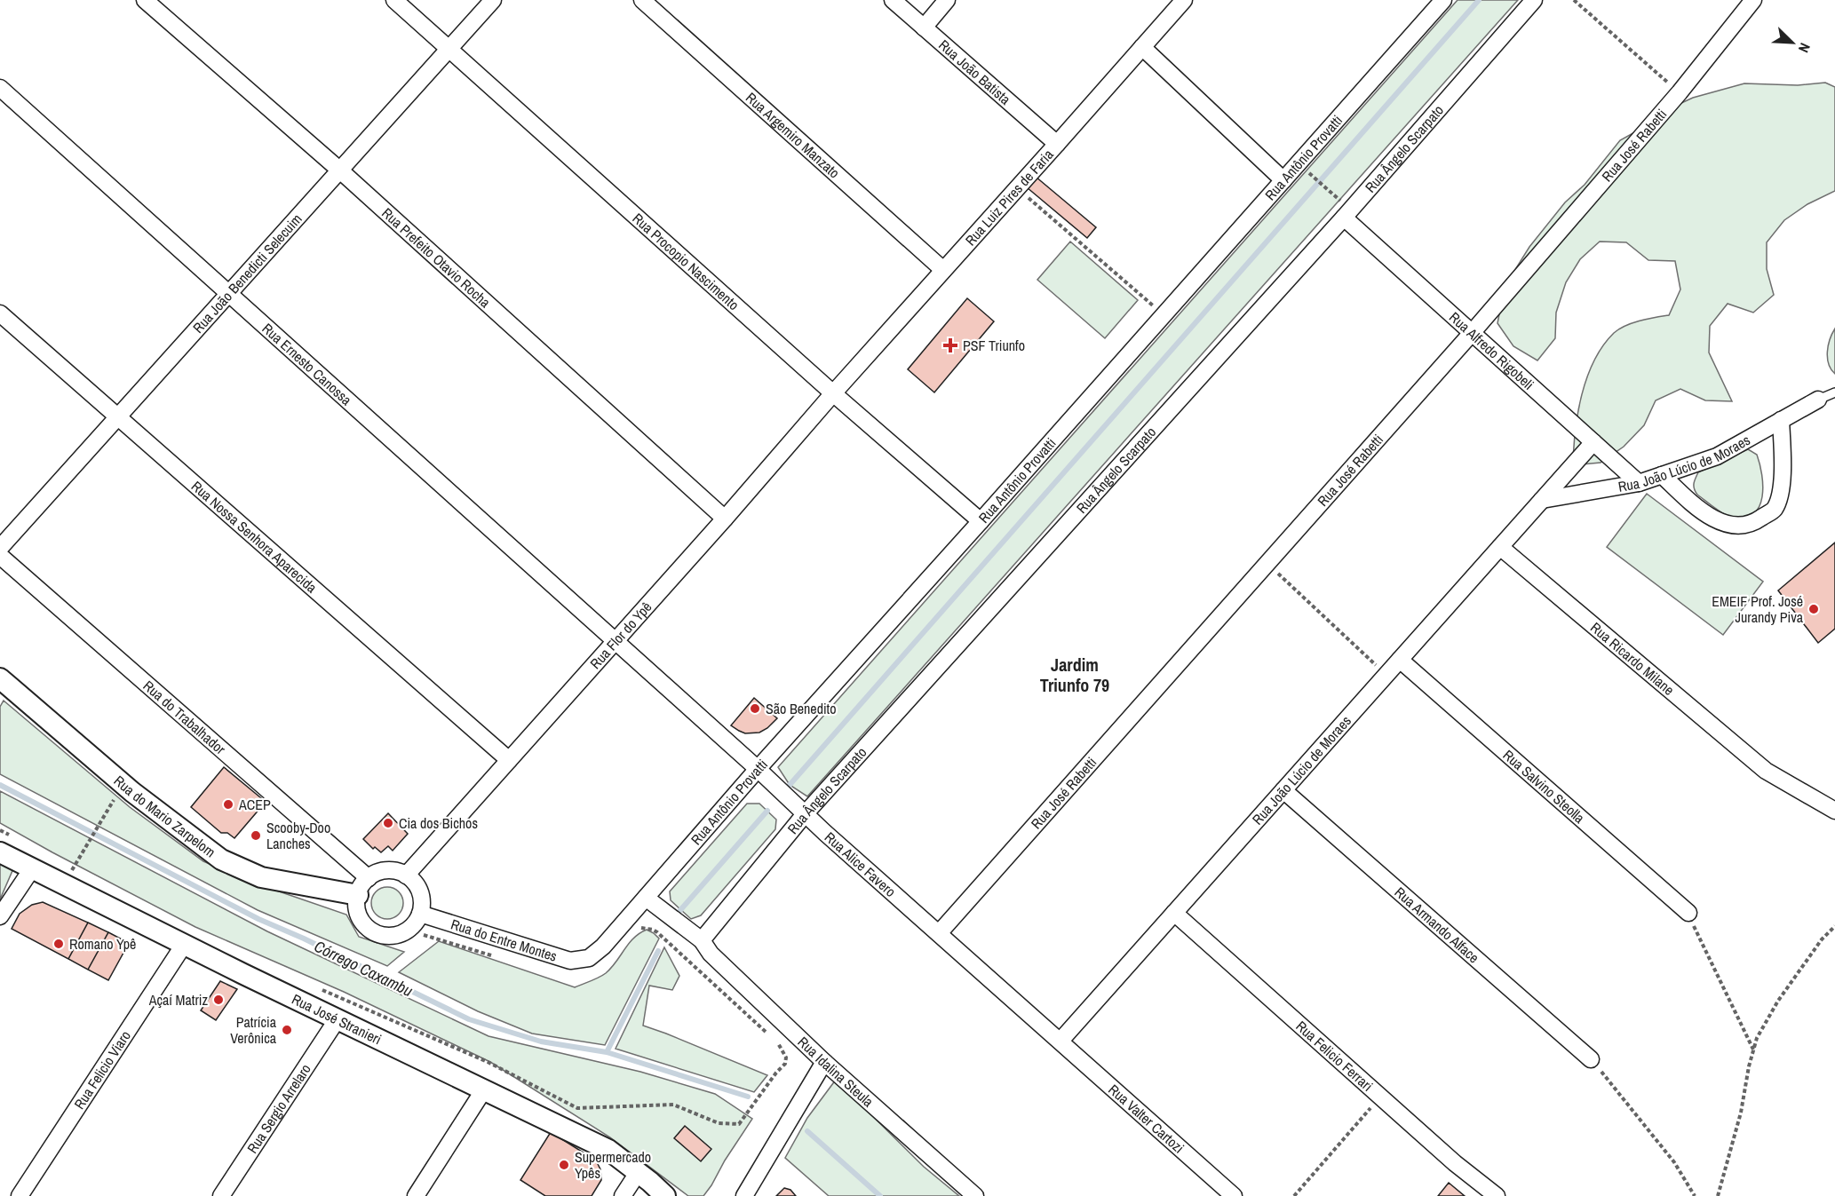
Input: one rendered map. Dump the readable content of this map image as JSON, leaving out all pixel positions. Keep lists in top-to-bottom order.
{
  "streets": {
    "street": [
      "Rua João Batista",
      "Rua Argemiro Manzato",
      "Rua José Rabetti",
      "Rua Ângelo Scarpato",
      "Rua Antônio Provatti",
      "Rua Luiz Pires de Faria",
      "Rua Prefeito Otavio Rocha",
      "Rua Procopio Nascimento",
      "Rua João Benedicti Selecuim",
      "Rua Alfredo Rigobeli",
      "Rua Ernesto Canossa",
      "Rua João Lúcio de Moraes",
      "Rua Nossa Senhora Aparecida",
      "Rua Flor do Ypê",
      "Rua Ricardo Milane",
      "Rua do Trabalhador",
      "Rua Salvino Steolla",
      "Rua do Mario Zarpelom",
      "Rua Alice Favero",
      "Rua Armando Alface",
      "Rua do Entre Montes",
      "Rua José Stranieri",
      "Rua Felicio Ferrari",
      "Rua Felicio Viaro",
      "Rua Idalina Steula",
      "Rua Sergio Arrelaro",
      "Rua Valter Cartozi"
    ]
  },
  "crossings": [
    ["Rua João Batista", "Rua Luiz Pires de Faria"],
    ["Rua Argemiro Manzato", "Rua Luiz Pires de Faria"],
    ["Rua José Rabetti", "Rua Alfredo Rigobeli"],
    ["Rua José Rabetti", "Rua Alice Favero"],
    ["Rua Ângelo Scarpato", "Rua Alfredo Rigobeli"],
    ["Rua Ângelo Scarpato", "Rua Alice Favero"],
    ["Rua Ângelo Scarpato", "Rua Idalina Steula"],
    ["Rua Antônio Provatti", "Rua Procopio Nascimento"],
    ["Rua Antônio Provatti", "Rua Alice Favero"],
    ["Rua Antônio Provatti", "Rua do Entre Montes"],
    ["Rua Antônio Provatti", "Rua Idalina Steula"],
    ["Rua Luiz Pires de Faria", "Rua Procopio Nascimento"],
    ["Rua Luiz Pires de Faria", "Rua Flor do Ypê"],
    ["Rua Prefeito Otavio Rocha", "Rua João Benedicti Selecuim"],
    ["Rua Prefeito Otavio Rocha", "Rua Flor do Ypê"],
    ["Rua Procopio Nascimento", "Rua João Benedicti Selecuim"],
    ["Rua Procopio Nascimento", "Rua Flor do Ypê"],
    ["Rua João Benedicti Selecuim", "Rua Ernesto Canossa"],
    ["Rua João Benedicti Selecuim", "Rua Nossa Senhora Aparecida"],
    ["Rua Alfredo Rigobeli", "Rua João Lúcio de Moraes"],
    ["Rua Ernesto Canossa", "Rua Flor do Ypê"],
    ["Rua Ernesto Canossa", "Rua Alice Favero"],
    ["Rua João Lúcio de Moraes", "Rua Ricardo Milane"],
    ["Rua João Lúcio de Moraes", "Rua Salvino Steolla"],
    ["Rua João Lúcio de Moraes", "Rua Alice Favero"],
    ["Rua João Lúcio de Moraes", "Rua Armando Alface"],
    ["Rua João Lúcio de Moraes", "Rua Felicio Ferrari"],
    ["Rua João Lúcio de Moraes", "Rua Valter Cartozi"],
    ["Rua Nossa Senhora Aparecida", "Rua Flor do Ypê"],
    ["Rua Flor do Ypê", "Rua do Trabalhador"],
    ["Rua Flor do Ypê", "Rua do Mario Zarpelom"],
    ["Rua Flor do Ypê", "Rua Alice Favero"],
    ["Rua Flor do Ypê", "Rua do Entre Montes"],
    ["Rua do Trabalhador", "Rua do Mario Zarpelom"],
    ["Rua do Trabalhador", "Rua do Entre Montes"],
    ["Rua do Mario Zarpelom", "Rua do Entre Montes"],
    ["Rua Alice Favero", "Rua Valter Cartozi"],
    ["Rua José Stranieri", "Rua Felicio Viaro"],
    ["Rua José Stranieri", "Rua Sergio Arrelaro"]
  ],
  "districts": ["Jardim Triunfo 79"],
  "water": ["Córrego Caxambu"],
  "places": {
    "health": ["PSF Triunfo"],
    "other": [
      "EMEIF Prof. José Jurandy Piva",
      "São Benedito",
      "ACEP",
      "Cia dos Bichos",
      "Scooby-Doo Lanches",
      "Romano Ypê",
      "Açaí Matriz",
      "Patrícia Verônica",
      "Supermercado Ypês"
    ]
  },
  "north": "bottom right"
}
